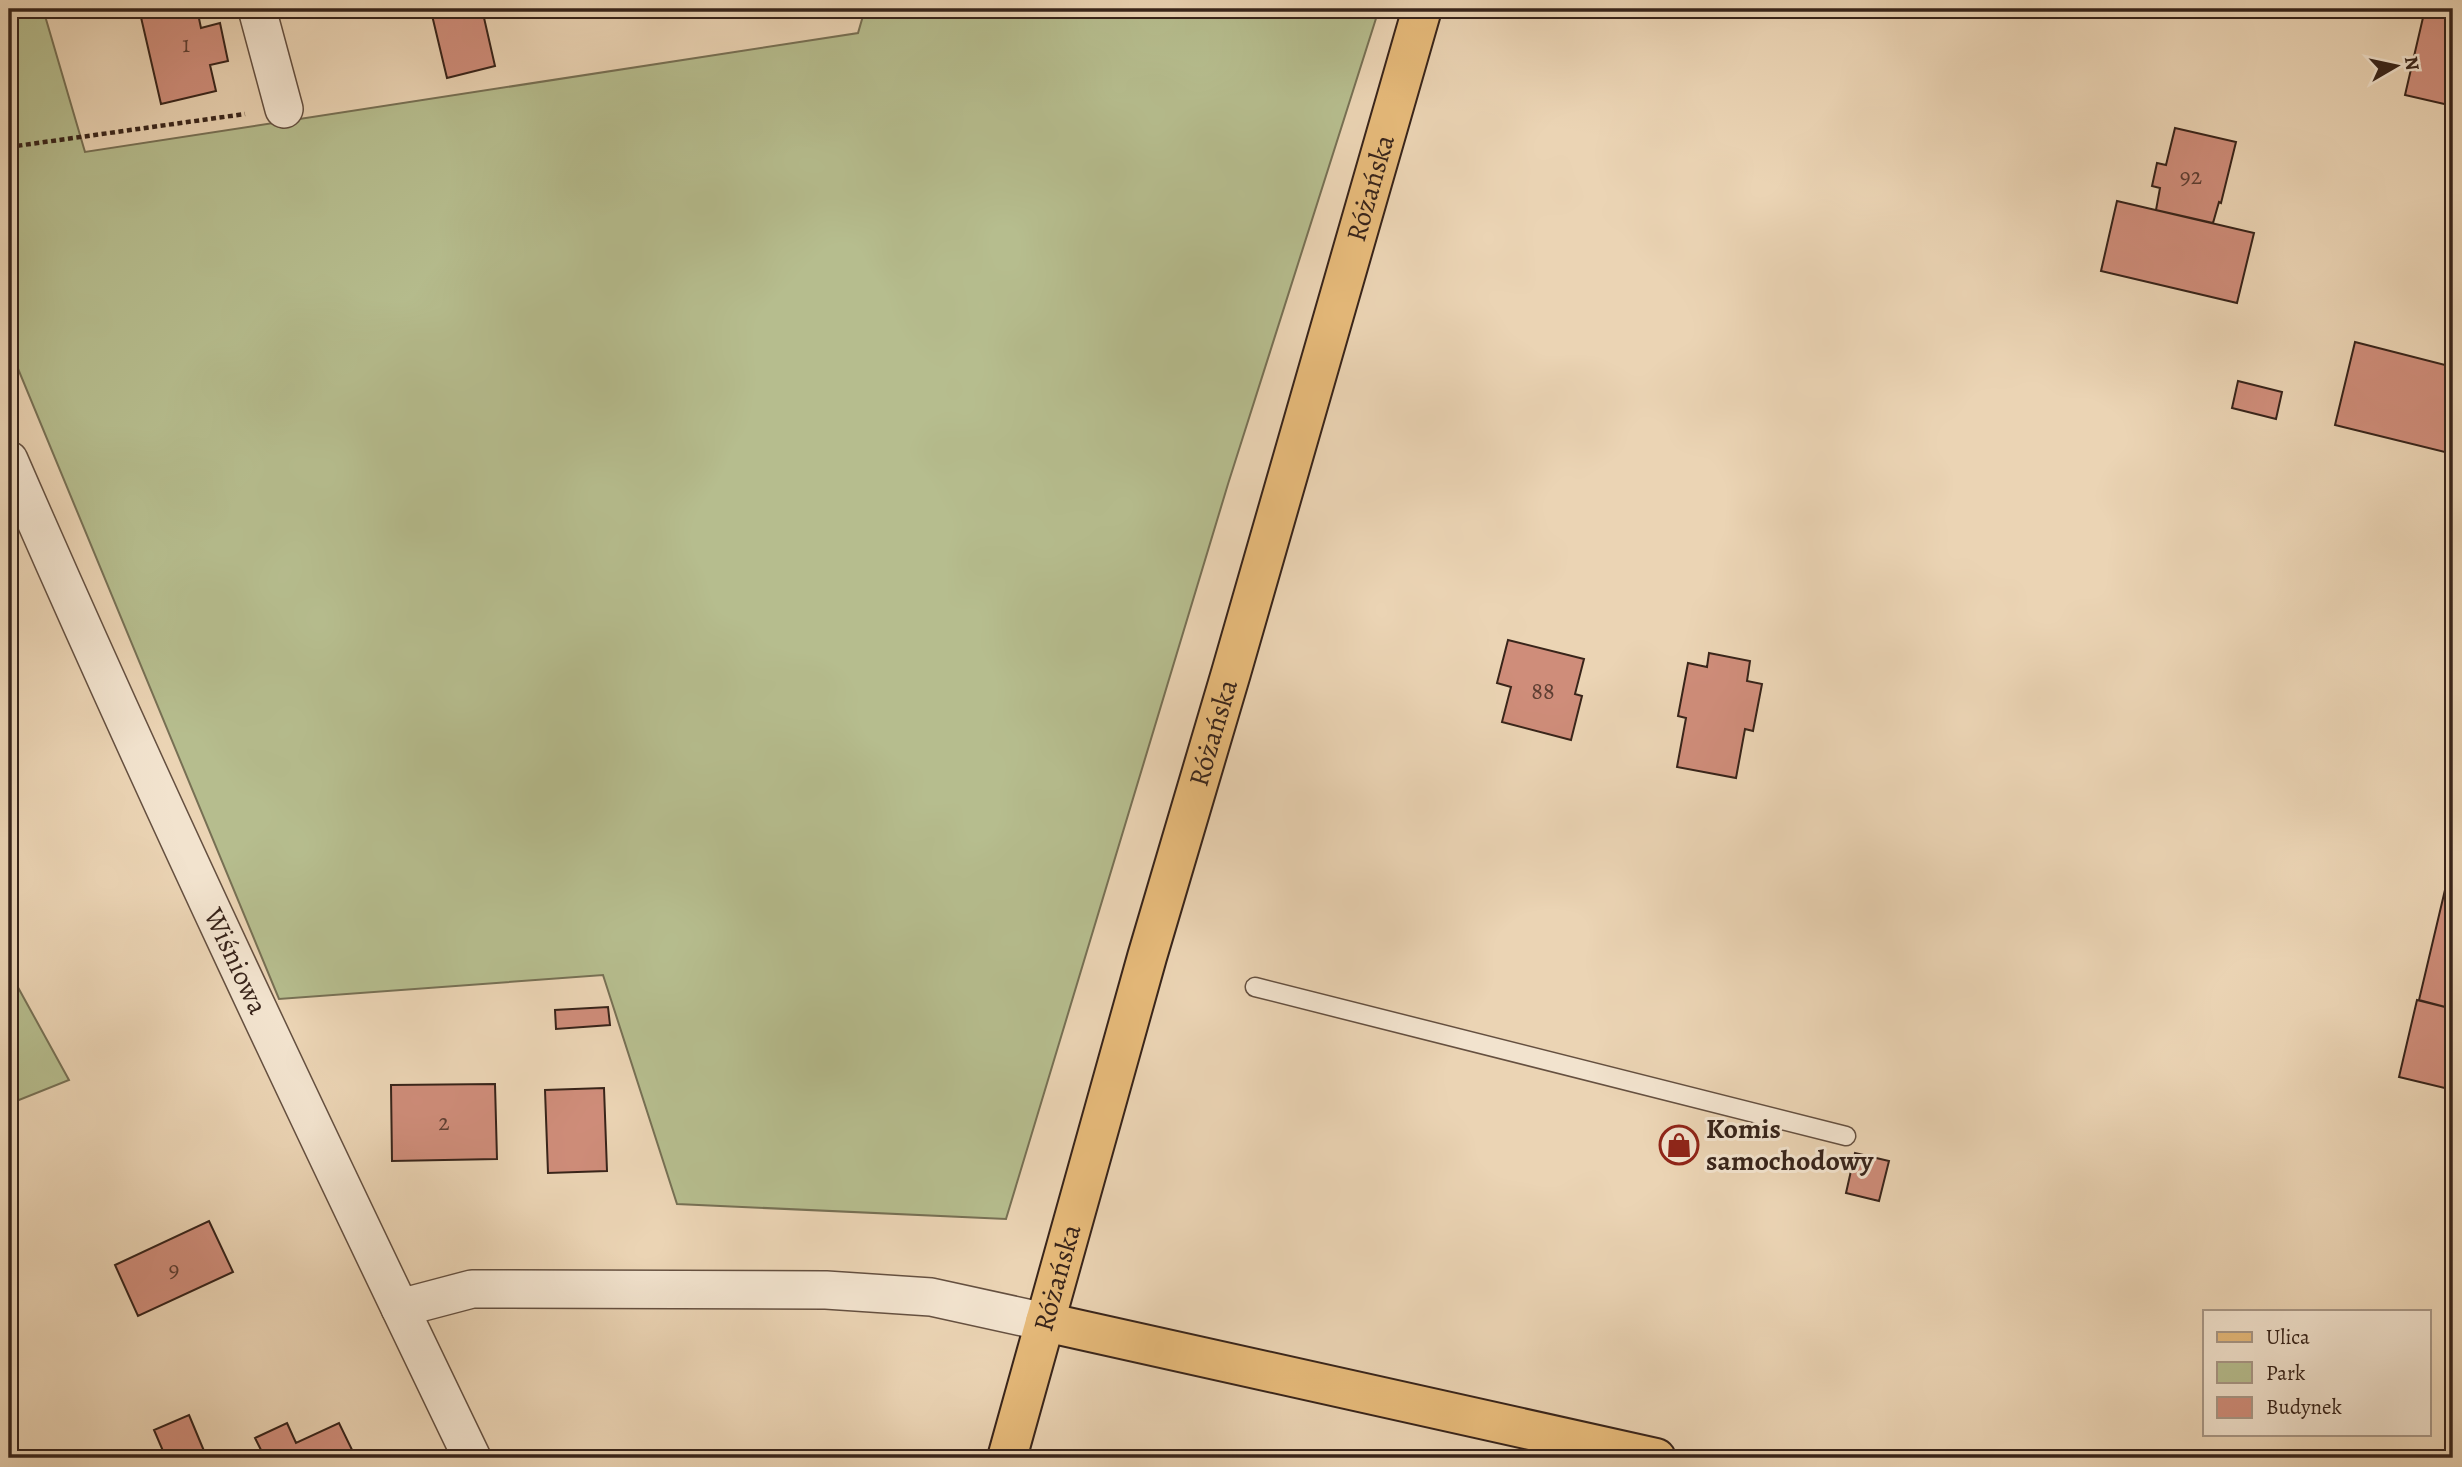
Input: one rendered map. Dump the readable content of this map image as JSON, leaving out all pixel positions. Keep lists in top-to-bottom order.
{
  "streets": {
    "main road": ["Różańska"],
    "street": ["Wiśniowa"]
  },
  "places": {
    "shop": ["Komis samochodowy"]
  },
  "house_numbers": [
    "1",
    "92",
    "88",
    "2",
    "9"
  ],
  "legend": ["Ulica", "Park", "Budynek"],
  "north": "right"
}
